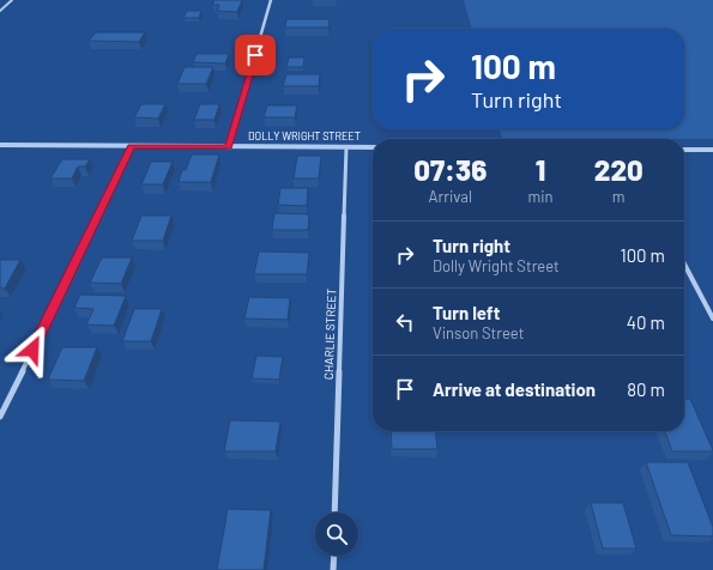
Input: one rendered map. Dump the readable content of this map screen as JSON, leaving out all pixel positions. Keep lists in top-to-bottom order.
{
  "streets": {
    "street": ["DOLLY WRIGHT STREET", "CHARLIE STREET"]
  },
  "crossings": [
    ["DOLLY WRIGHT STREET", "CHARLIE STREET"]
  ],
  "page": {
    "turn": ["100 m", "Turn right"],
    "eta": [
      "07:36",
      "Arrival",
      "1",
      "min",
      "220",
      "m"
    ],
    "list": [
      {
        "name": "Turn right",
        "note": "Dolly Wright Street",
        "value": "100 m"
      },
      {
        "name": "Turn left",
        "note": "Vinson Street",
        "value": "40 m"
      },
      {
        "name": "Arrive at destination",
        "value": "80 m"
      }
    ]
  }
}
